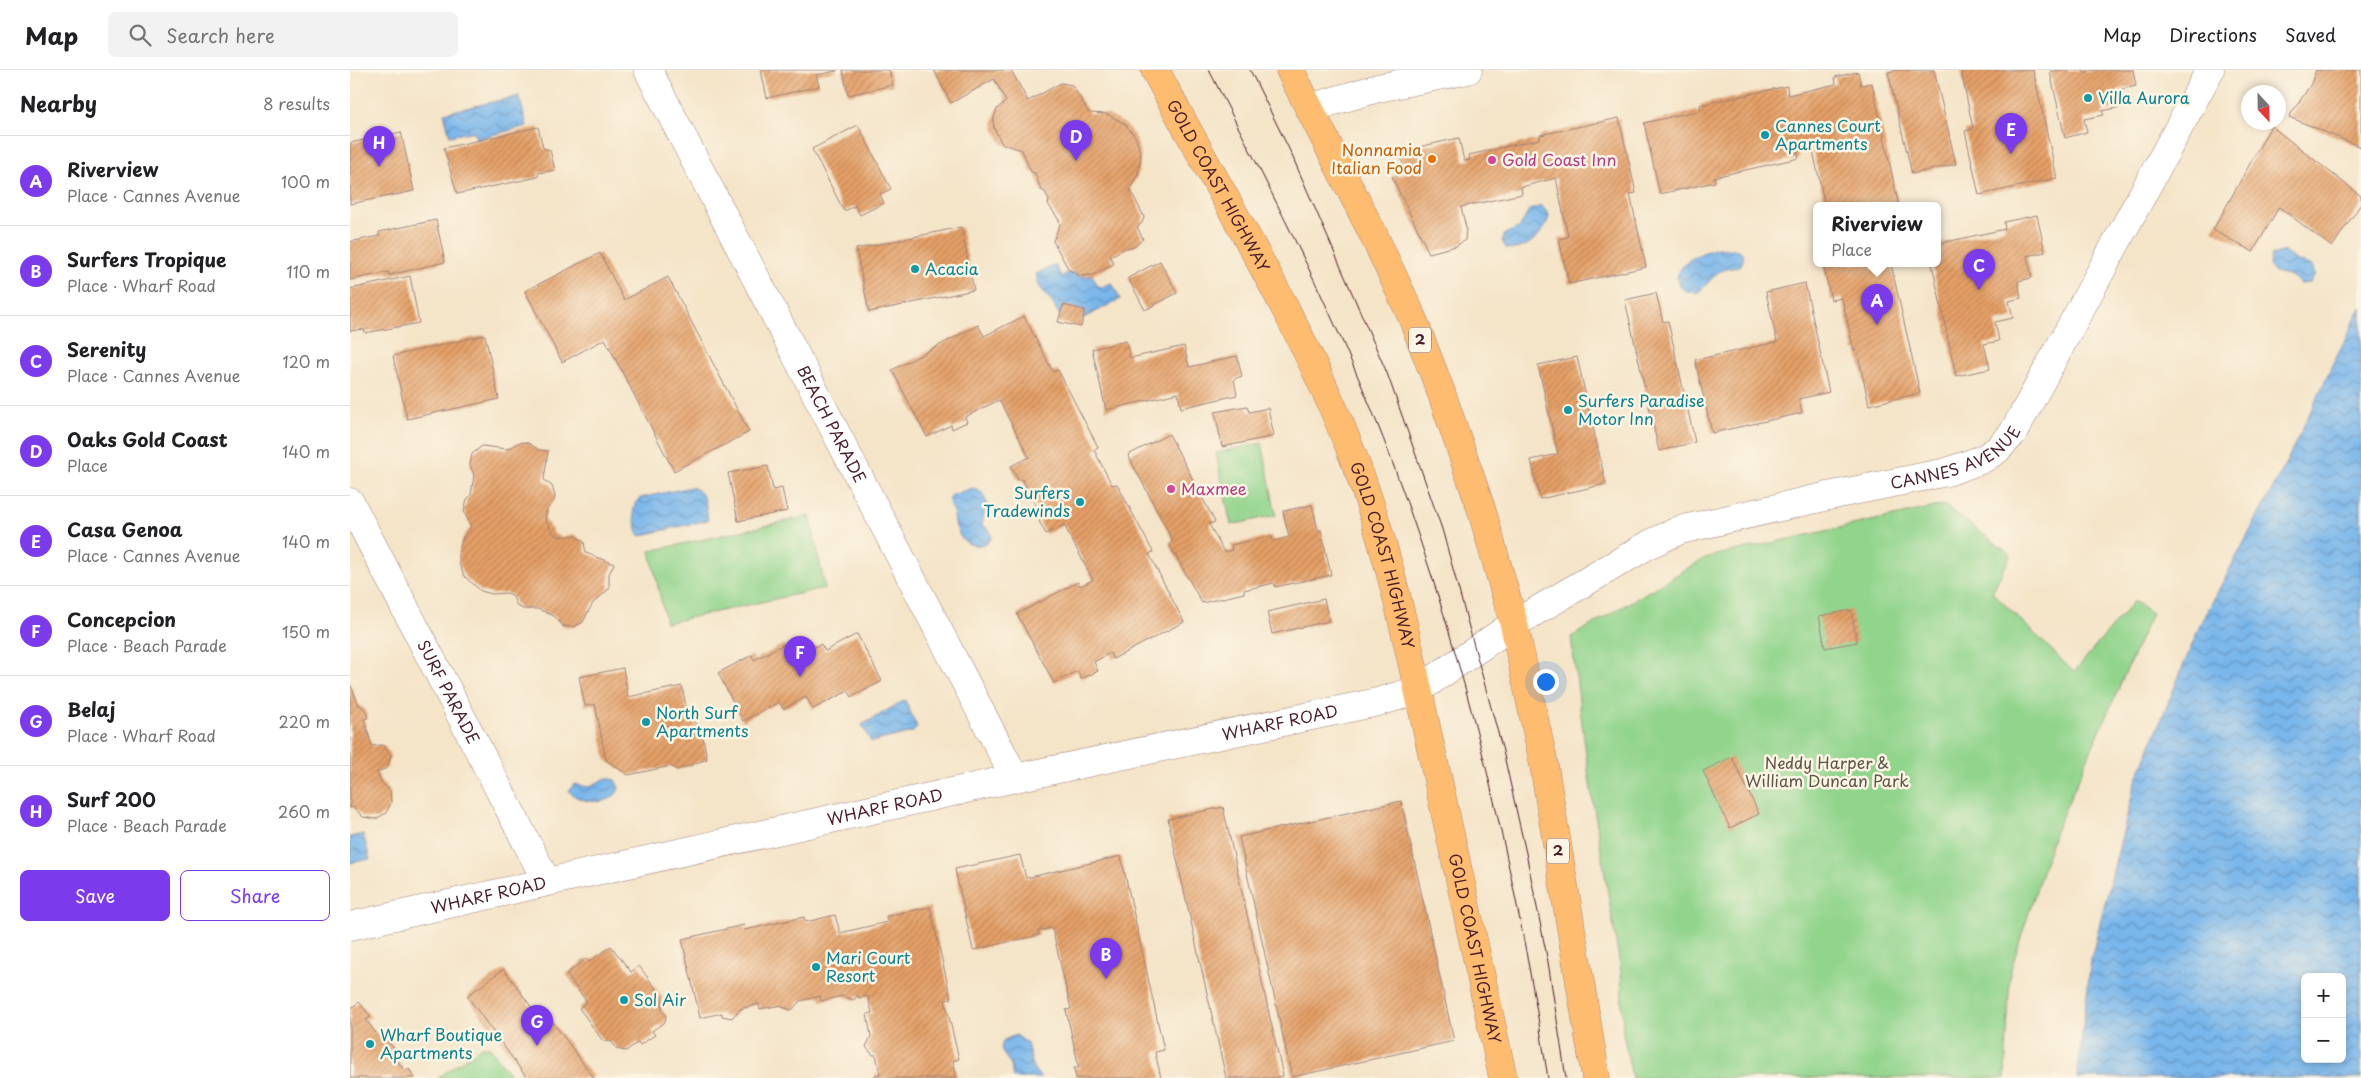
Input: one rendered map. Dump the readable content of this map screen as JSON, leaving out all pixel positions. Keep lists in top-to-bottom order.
{
  "streets": {
    "highway": ["GOLD COAST HIGHWAY", "2"],
    "street": [
      "BEACH PARADE",
      "CANNES AVENUE",
      "SURF PARADE",
      "WHARF ROAD"
    ]
  },
  "crossings": [
    ["GOLD COAST HIGHWAY", "CANNES AVENUE"],
    ["GOLD COAST HIGHWAY", "WHARF ROAD"],
    ["2", "CANNES AVENUE"],
    ["BEACH PARADE", "WHARF ROAD"],
    ["CANNES AVENUE", "WHARF ROAD"],
    ["SURF PARADE", "WHARF ROAD"]
  ],
  "parks": ["Neddy Harper & William Duncan Park"],
  "places": [
    "Villa Aurora",
    "Cannes Court Apartments",
    "Nonnamia Italian Food",
    "Gold Coast Inn",
    "Acacia",
    "Surfers Paradise Motor Inn",
    "Maxmee",
    "Surfers Tradewinds",
    "North Surf Apartments",
    "Mari Court Resort",
    "Sol Air",
    "Wharf Boutique Apartments"
  ],
  "north": "bottom",
  "page": {
    "header": "Map",
    "search": "Search here",
    "nav": ["Map", "Directions", "Saved"],
    "heading": ["Nearby", "8 results"],
    "pins": [
      "E",
      "D",
      "H",
      "C",
      "A",
      "F",
      "B",
      "G"
    ],
    "list": [
      {
        "mark": "A",
        "name": "Riverview",
        "note": "Place · Cannes Avenue",
        "value": "100 m"
      },
      {
        "mark": "B",
        "name": "Surfers Tropique",
        "note": "Place · Wharf Road",
        "value": "110 m"
      },
      {
        "mark": "C",
        "name": "Serenity",
        "note": "Place · Cannes Avenue",
        "value": "120 m"
      },
      {
        "mark": "D",
        "name": "Oaks Gold Coast",
        "note": "Place",
        "value": "140 m"
      },
      {
        "mark": "E",
        "name": "Casa Genoa",
        "note": "Place · Cannes Avenue",
        "value": "140 m"
      },
      {
        "mark": "F",
        "name": "Concepcion",
        "note": "Place · Beach Parade",
        "value": "150 m"
      },
      {
        "mark": "G",
        "name": "Belaj",
        "note": "Place · Wharf Road",
        "value": "220 m"
      },
      {
        "mark": "H",
        "name": "Surf 200",
        "note": "Place · Beach Parade",
        "value": "260 m"
      }
    ],
    "popup": ["Riverview", "Place"],
    "buttons": ["Save", "Share"],
    "map_buttons": ["+", "−"]
  }
}
